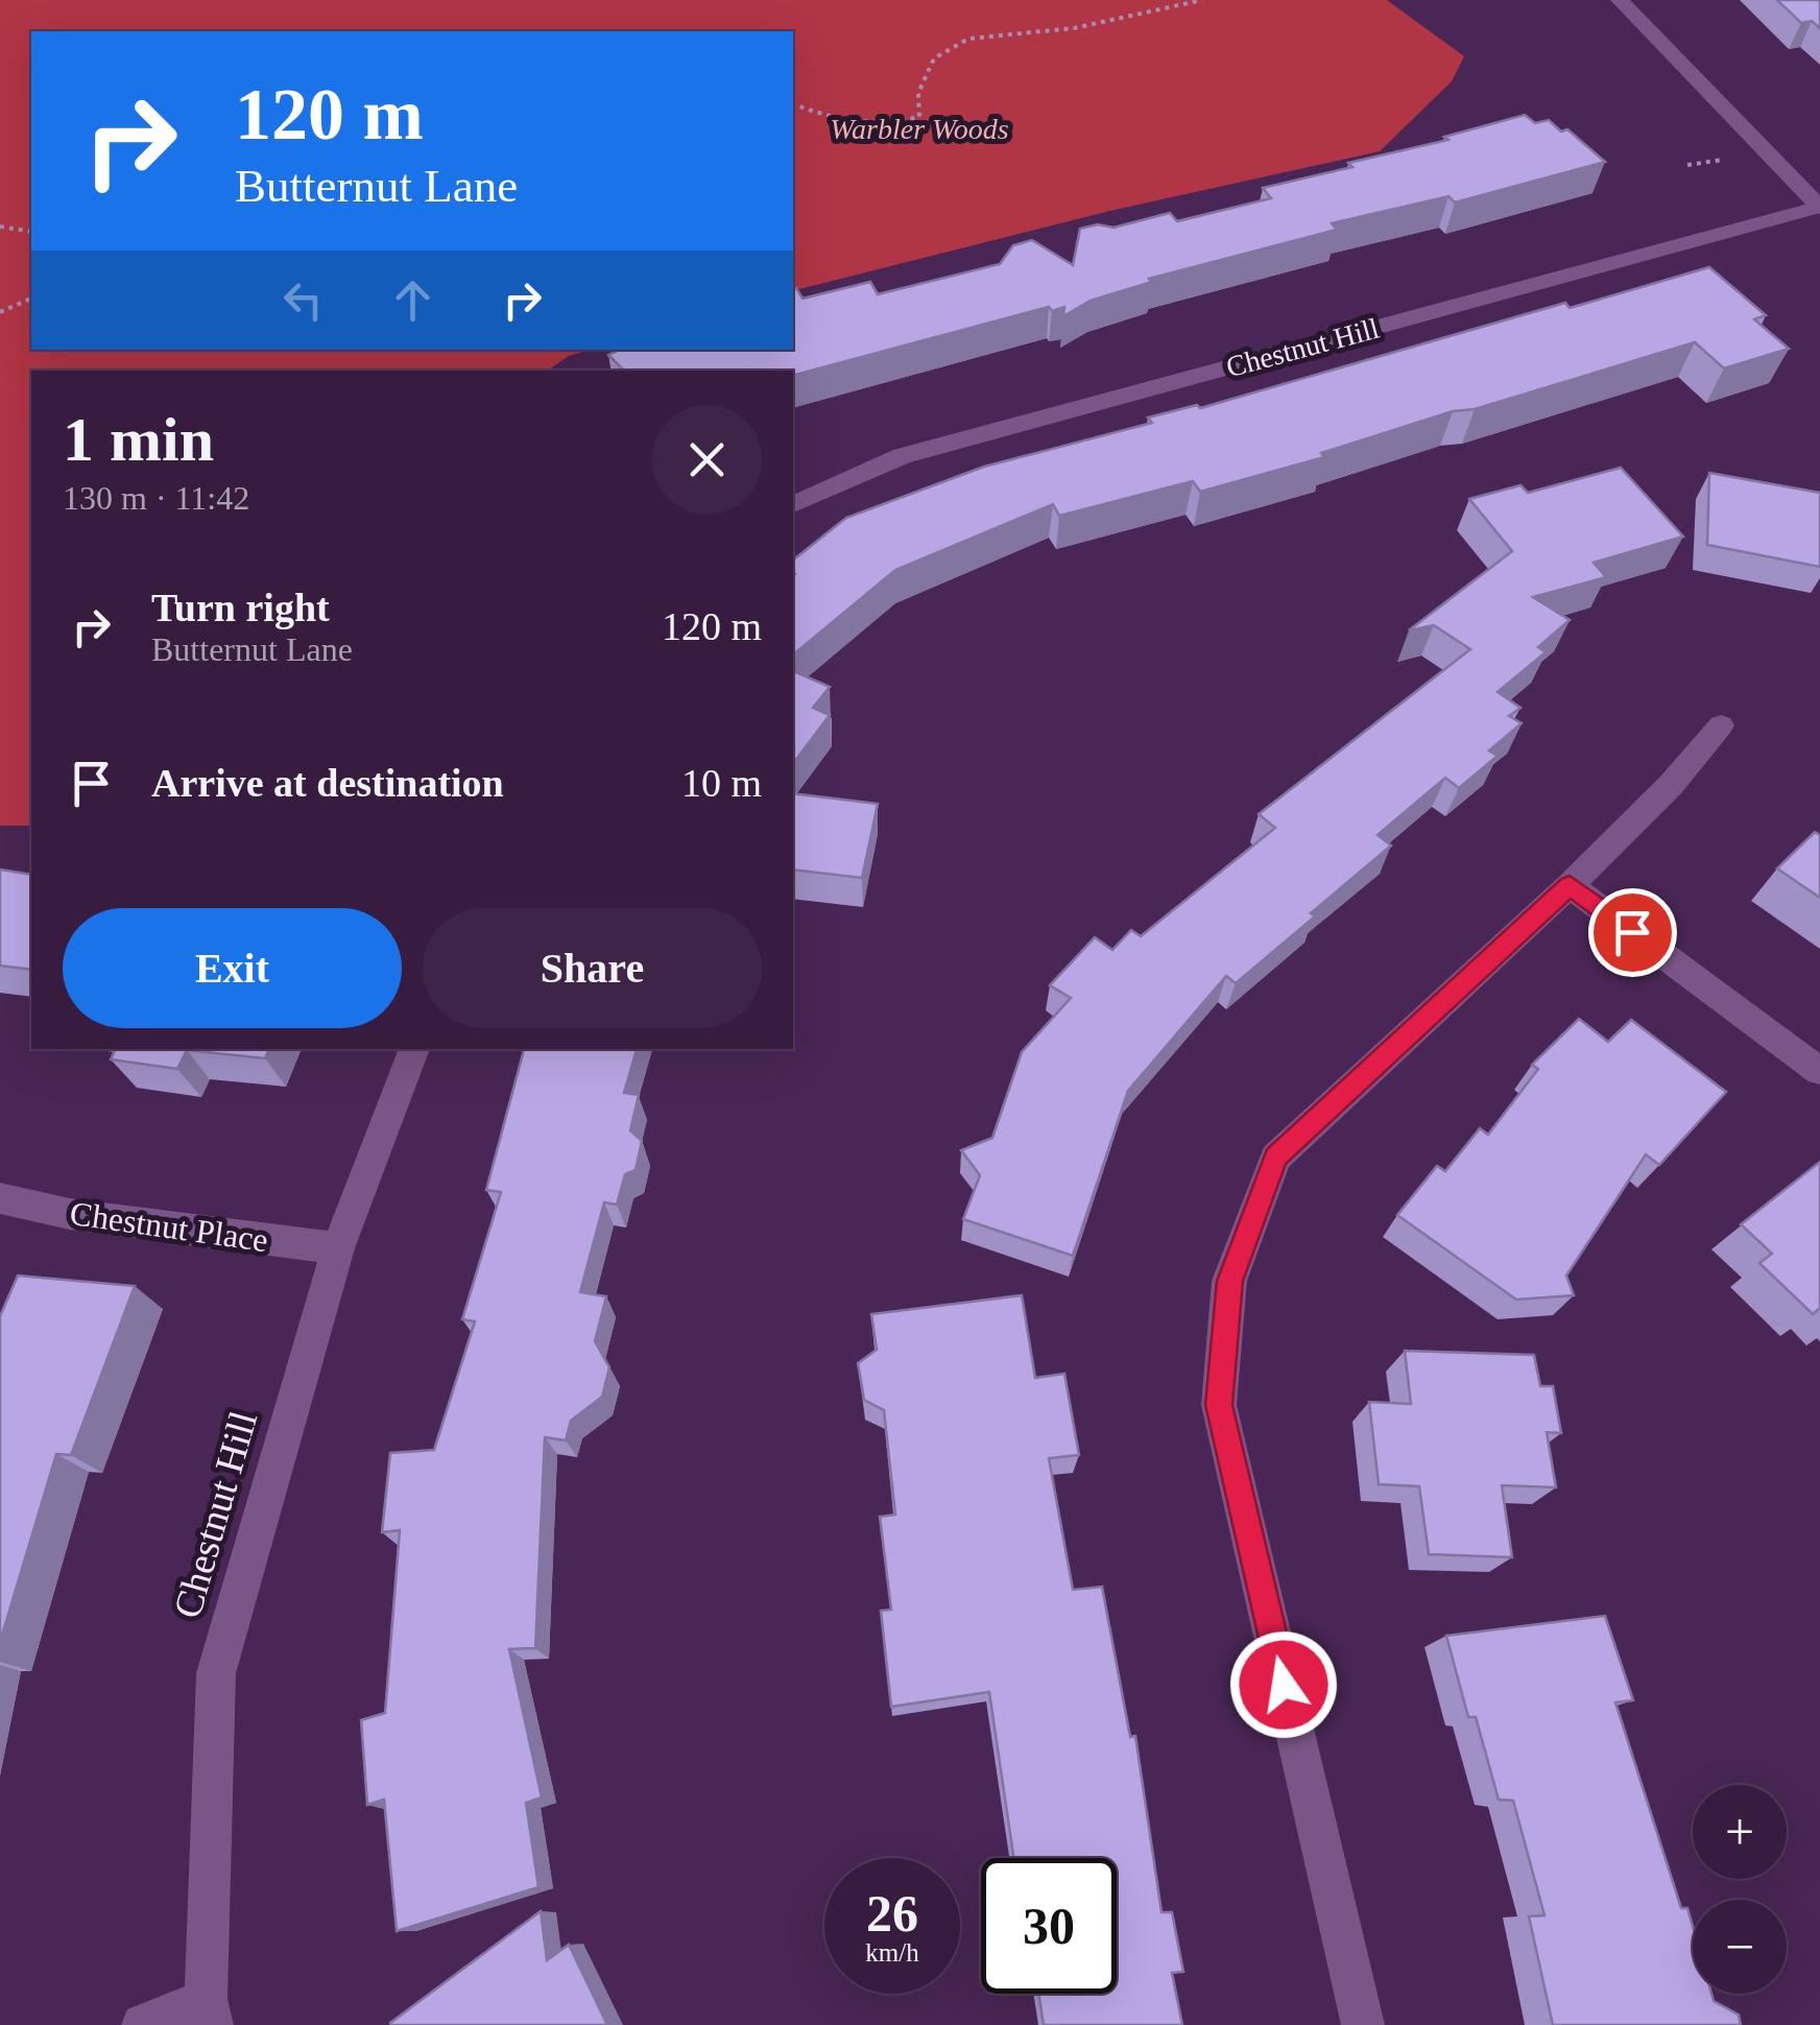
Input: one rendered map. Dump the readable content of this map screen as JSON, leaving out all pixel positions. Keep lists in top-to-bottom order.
{
  "streets": {
    "street": ["Chestnut Hill", "Chestnut Place"]
  },
  "crossings": [
    ["Chestnut Hill", "Chestnut Place"]
  ],
  "parks": ["Warbler Woods"],
  "page": {
    "turn": ["120 m", "Butternut Lane"],
    "heading": ["1 min", "130 m · 11:42"],
    "list": [
      {
        "name": "Turn right",
        "note": "Butternut Lane",
        "value": "120 m"
      },
      {
        "name": "Arrive at destination",
        "value": "10 m"
      }
    ],
    "buttons": ["Exit", "Share"],
    "map_buttons": ["+", "−"],
    "speed": "26 km/h",
    "limit": "30"
  }
}
